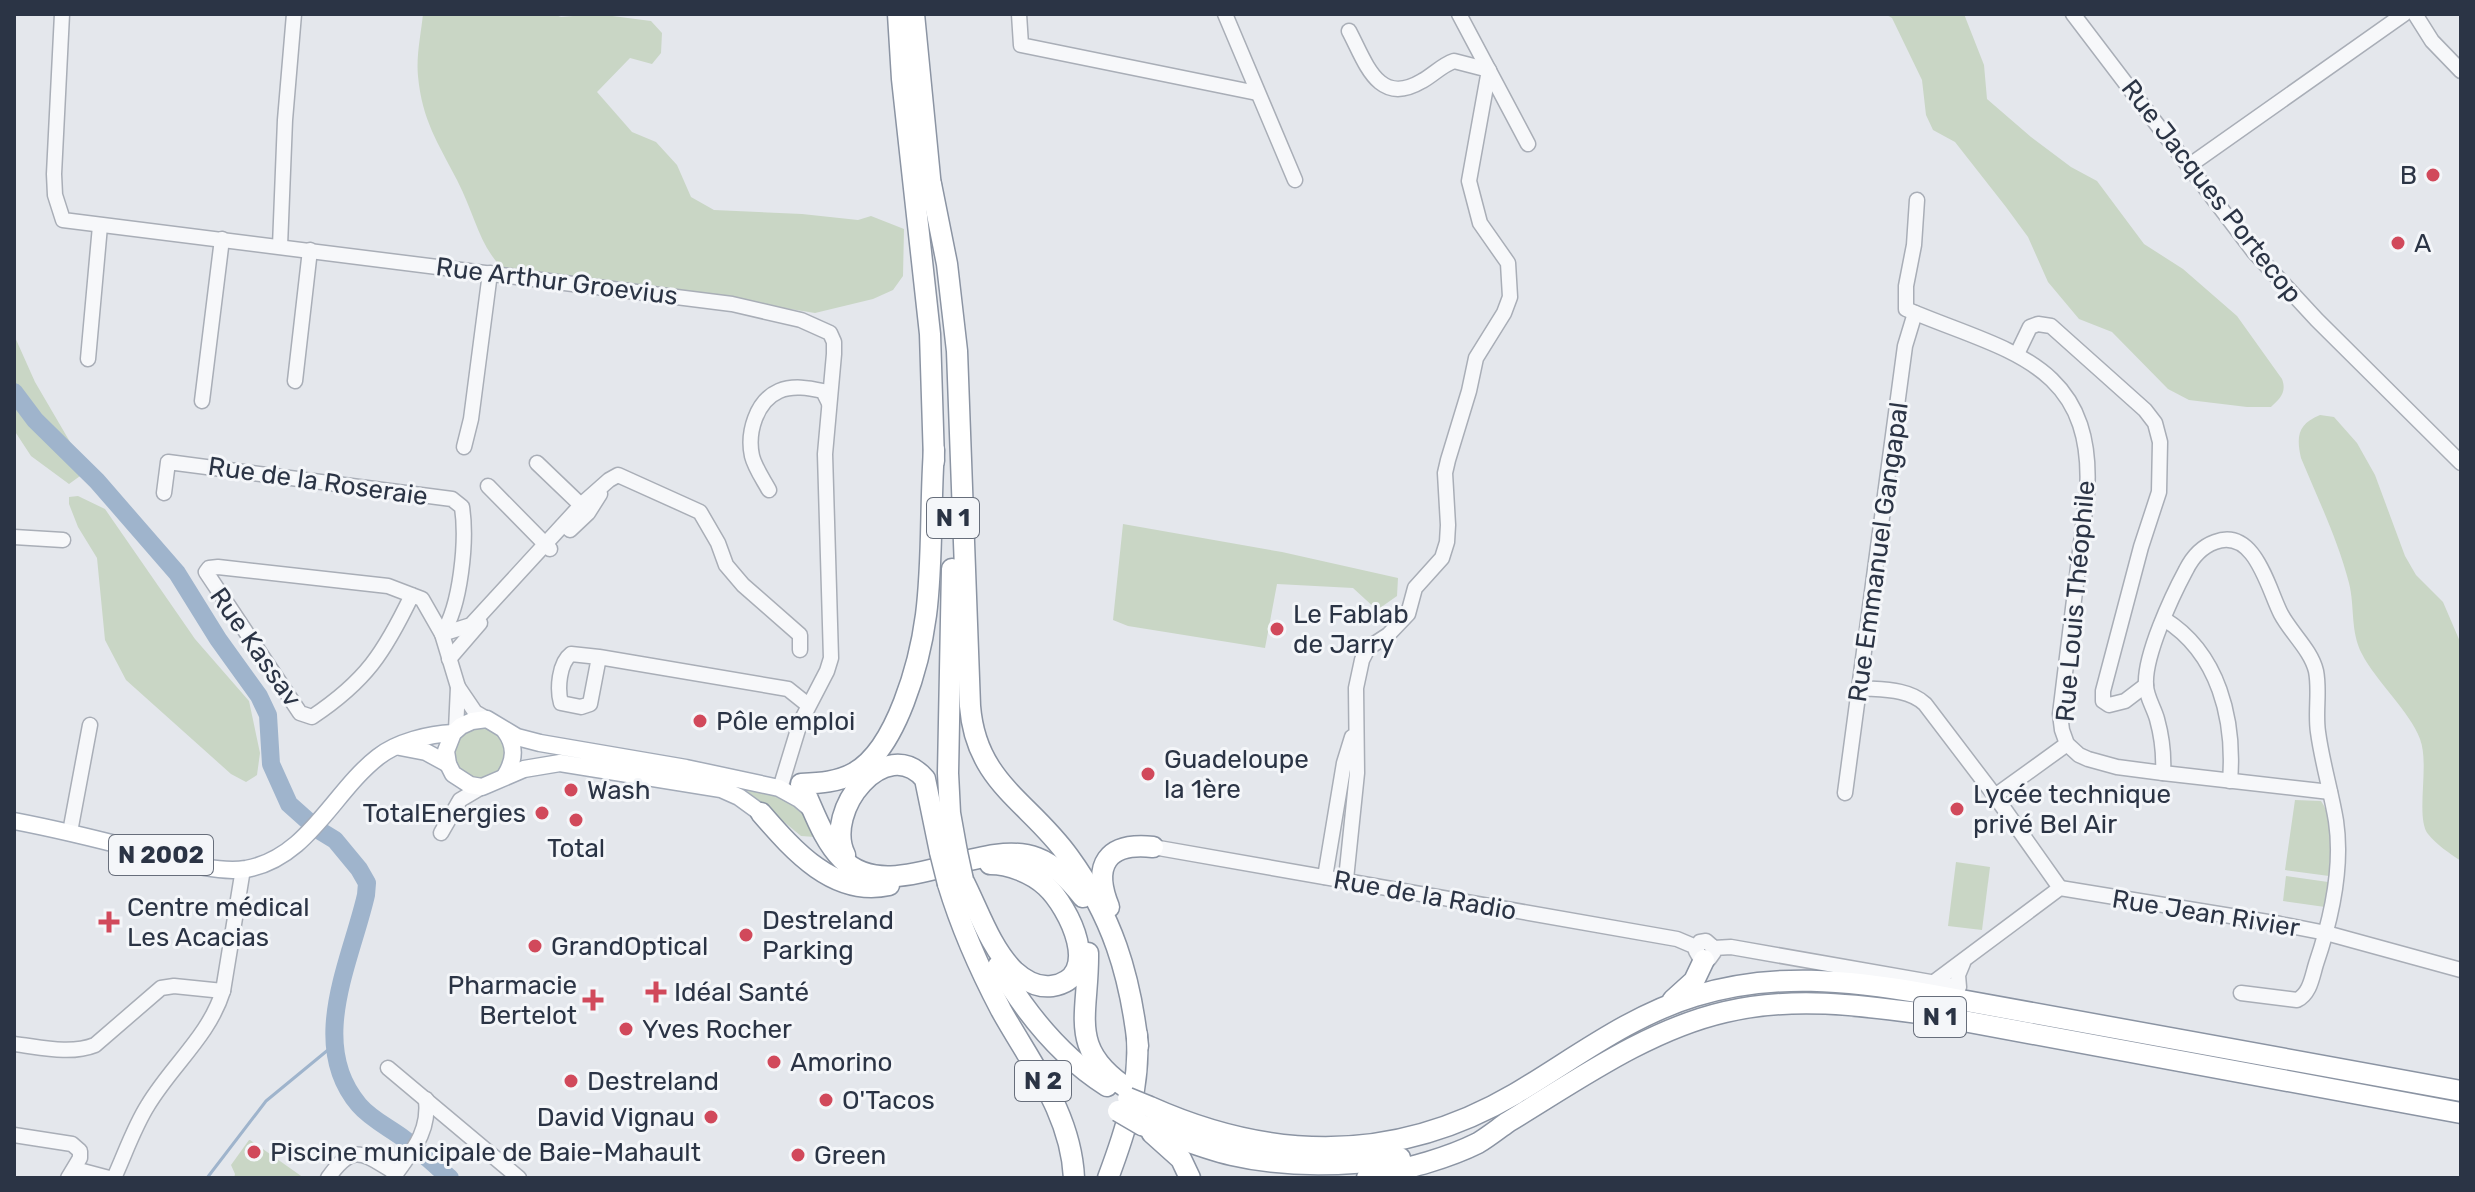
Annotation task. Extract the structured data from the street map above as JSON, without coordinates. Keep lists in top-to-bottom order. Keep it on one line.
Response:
{"streets":{"highway":["N 1","N 2"],"main road":["N 2002"],"street":["Rue Jacques Portecop","Rue Arthur Groevius","Rue de la Roseraie","Rue Emmanuel Gangapal","Rue Louis Théophile","Rue Kassav","Rue de la Radio","Rue Jean Rivier"]},"crossings":[["N 1","Rue de la Radio"],["N 1","N 2"],["Rue Emmanuel Gangapal","Rue Louis Théophile"]],"places":{"other":["B","A","Le Fablab de Jarry","Pôle emploi","Guadeloupe la 1ère","Wash","Lycée technique privé Bel Air","TotalEnergies","Total","Destreland Parking","GrandOptical","Yves Rocher","Amorino","Destreland","O'Tacos","David Vignau","Piscine municipale de Baie-Mahault","Green"],"health":["Centre médical Les Acacias","Idéal Santé","Pharmacie Bertelot"]}}
